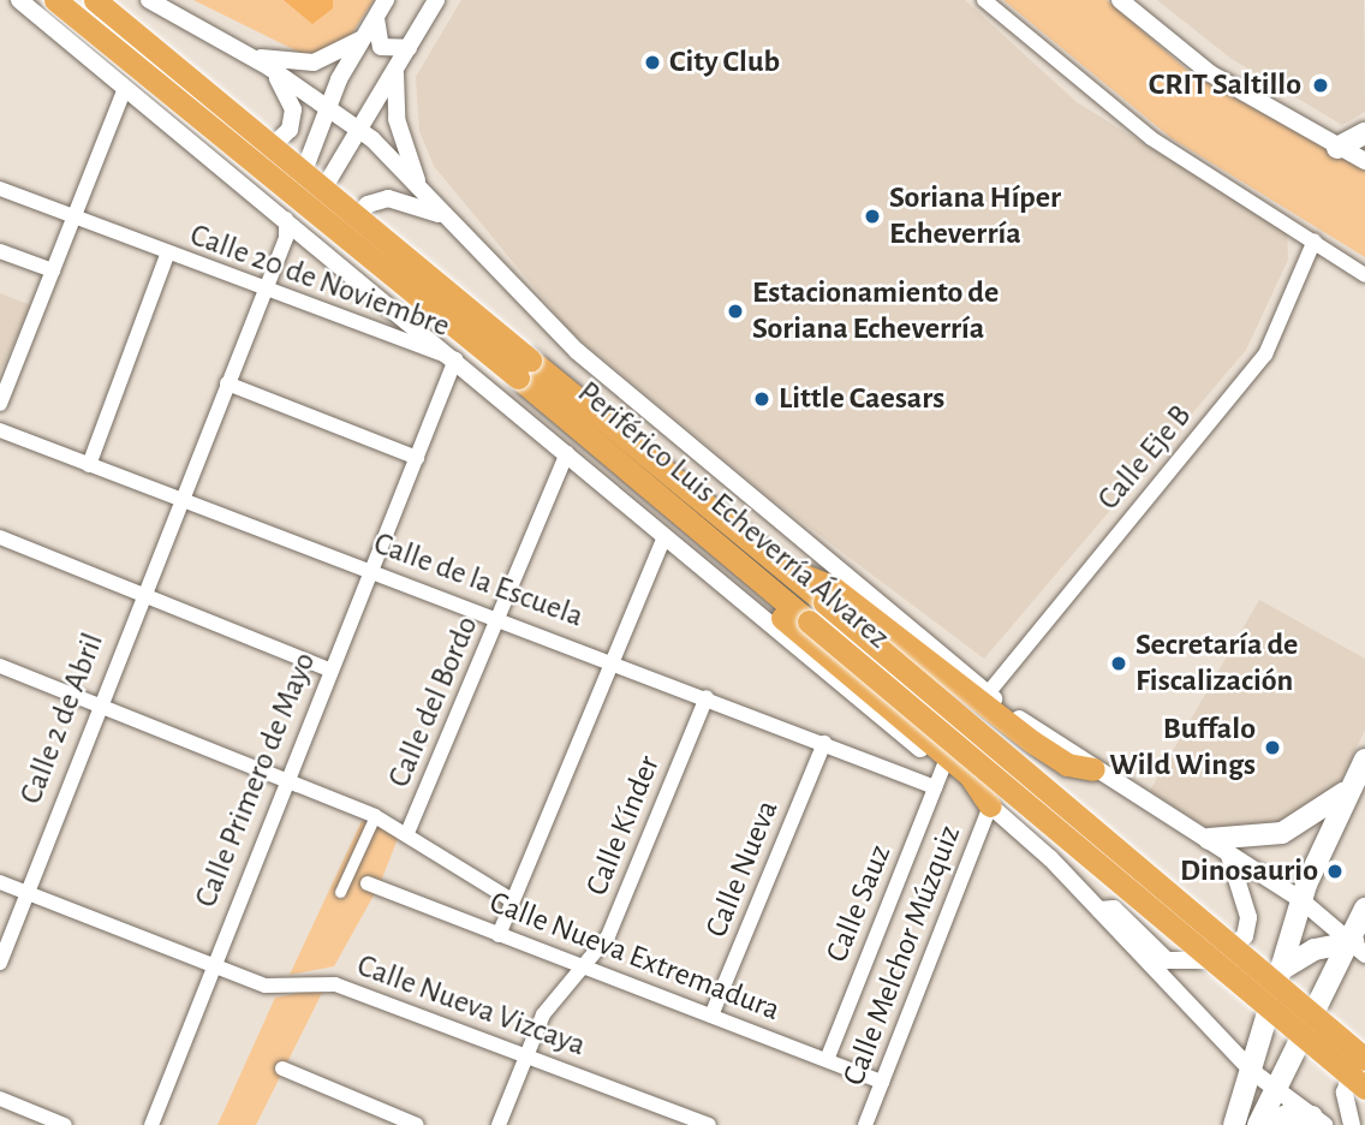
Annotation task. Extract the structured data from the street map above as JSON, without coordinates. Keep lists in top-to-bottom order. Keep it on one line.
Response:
{"streets":{"highway":["Periférico Luis Echeverría Álvarez"],"street":["Calle 20 de Noviembre","Calle Eje B","Calle de la Escuela","Calle del Bordo","Calle 2 de Abril","Calle Primero de Mayo","Calle Kínder","Calle Nueva","Calle Sauz","Calle Melchor Múzquiz","Calle Nueva Extremadura","Calle Nueva Vizcaya"]},"crossings":[["Calle 20 de Noviembre","Calle de la Escuela"],["Calle 20 de Noviembre","Calle 2 de Abril"],["Calle 20 de Noviembre","Calle Primero de Mayo"],["Calle Eje B","Periférico Luis Echeverría Álvarez"],["Periférico Luis Echeverría Álvarez","Calle 2 de Abril"],["Calle de la Escuela","Calle del Bordo"],["Calle de la Escuela","Calle 2 de Abril"],["Calle de la Escuela","Calle Primero de Mayo"],["Calle de la Escuela","Calle Kínder"],["Calle de la Escuela","Calle Nueva"],["Calle de la Escuela","Calle Sauz"],["Calle 2 de Abril","Calle Nueva Vizcaya"],["Calle Primero de Mayo","Calle Nueva Vizcaya"],["Calle Kínder","Calle Nueva Extremadura"],["Calle Kínder","Calle Nueva Vizcaya"],["Calle Nueva","Calle Nueva Extremadura"],["Calle Sauz","Calle Nueva Extremadura"],["Calle Melchor Múzquiz","Calle Nueva Extremadura"]],"places":["City Club","CRIT Saltillo","Soriana Híper Echeverría","Estacionamiento de Soriana Echeverría","Little Caesars","Secretaría de Fiscalización","Buffalo Wild Wings","Dinosaurio"]}
